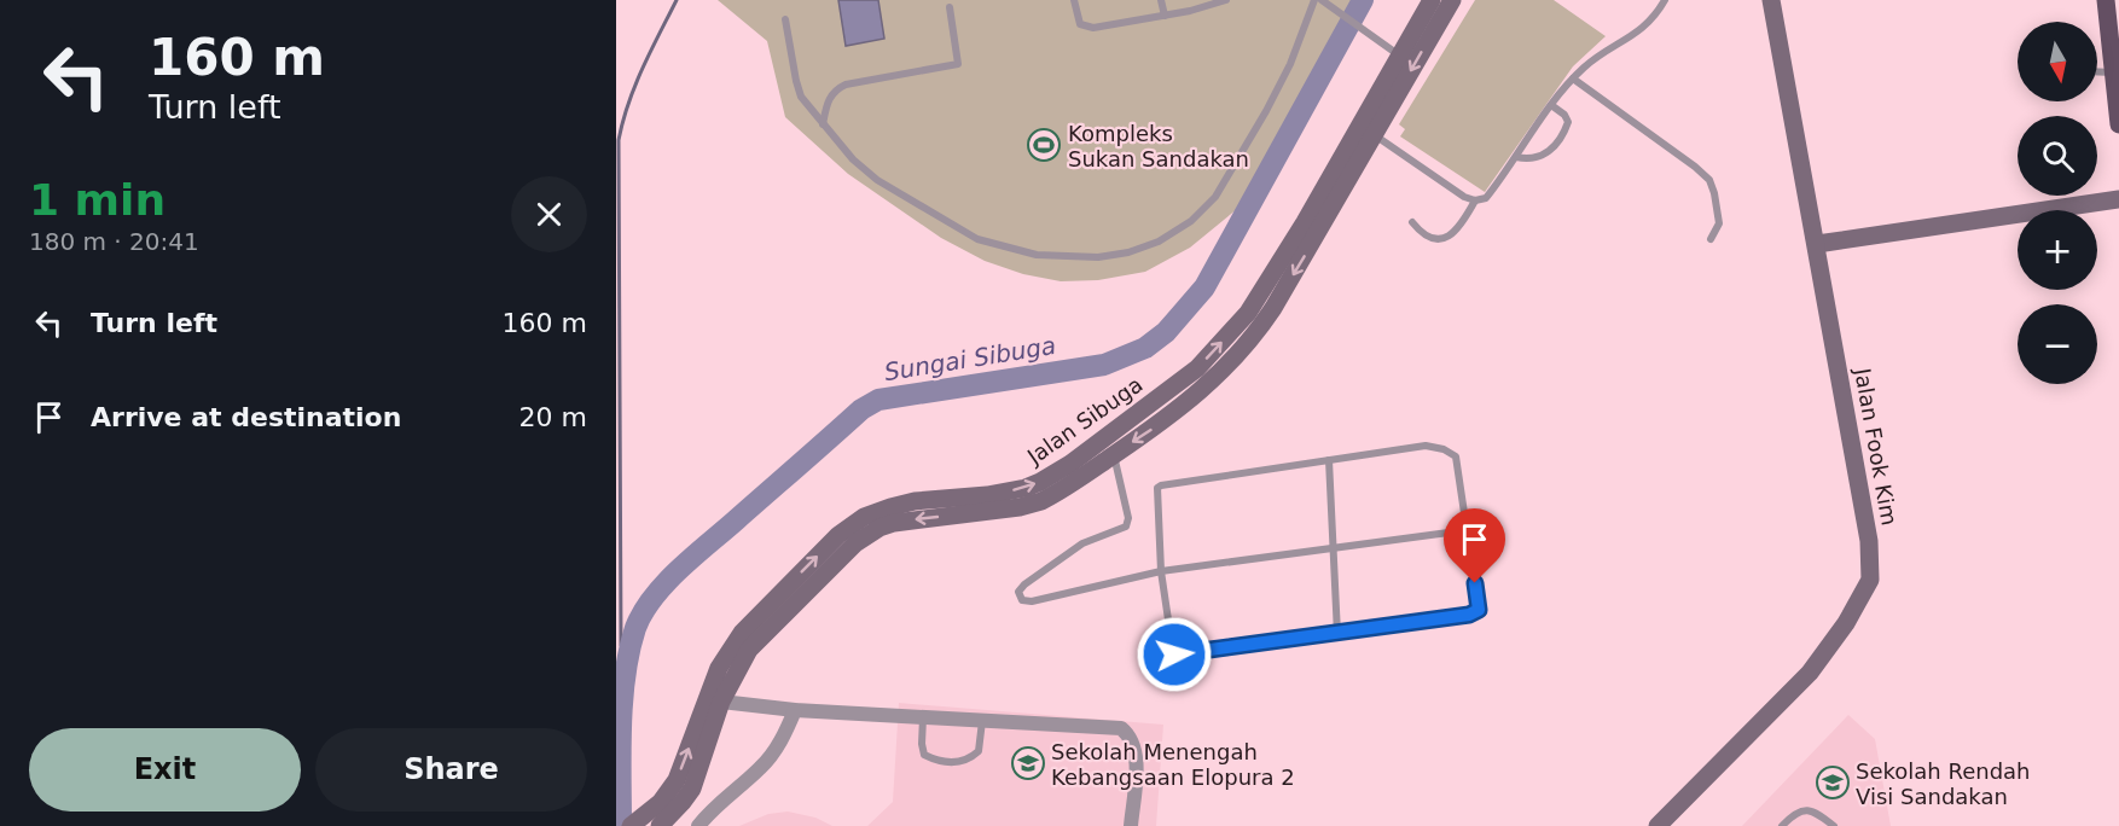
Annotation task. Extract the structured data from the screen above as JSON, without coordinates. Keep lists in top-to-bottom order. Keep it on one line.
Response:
{"streets":{"main road":["Jalan Sibuga","Jalan Fook Kim"]},"water":["Sungai Sibuga"],"places":{"sports":["Kompleks Sukan Sandakan"],"school or university":["Sekolah Menengah Kebangsaan Elopura 2","Sekolah Rendah Visi Sandakan"]},"north":"bottom","page":{"turn":["160 m","Turn left"],"map_buttons":["+","−"],"heading":["1 min","180 m · 20:41"],"list":[{"name":"Turn left","value":"160 m"},{"name":"Arrive at destination","value":"20 m"}],"buttons":["Exit","Share"]}}
